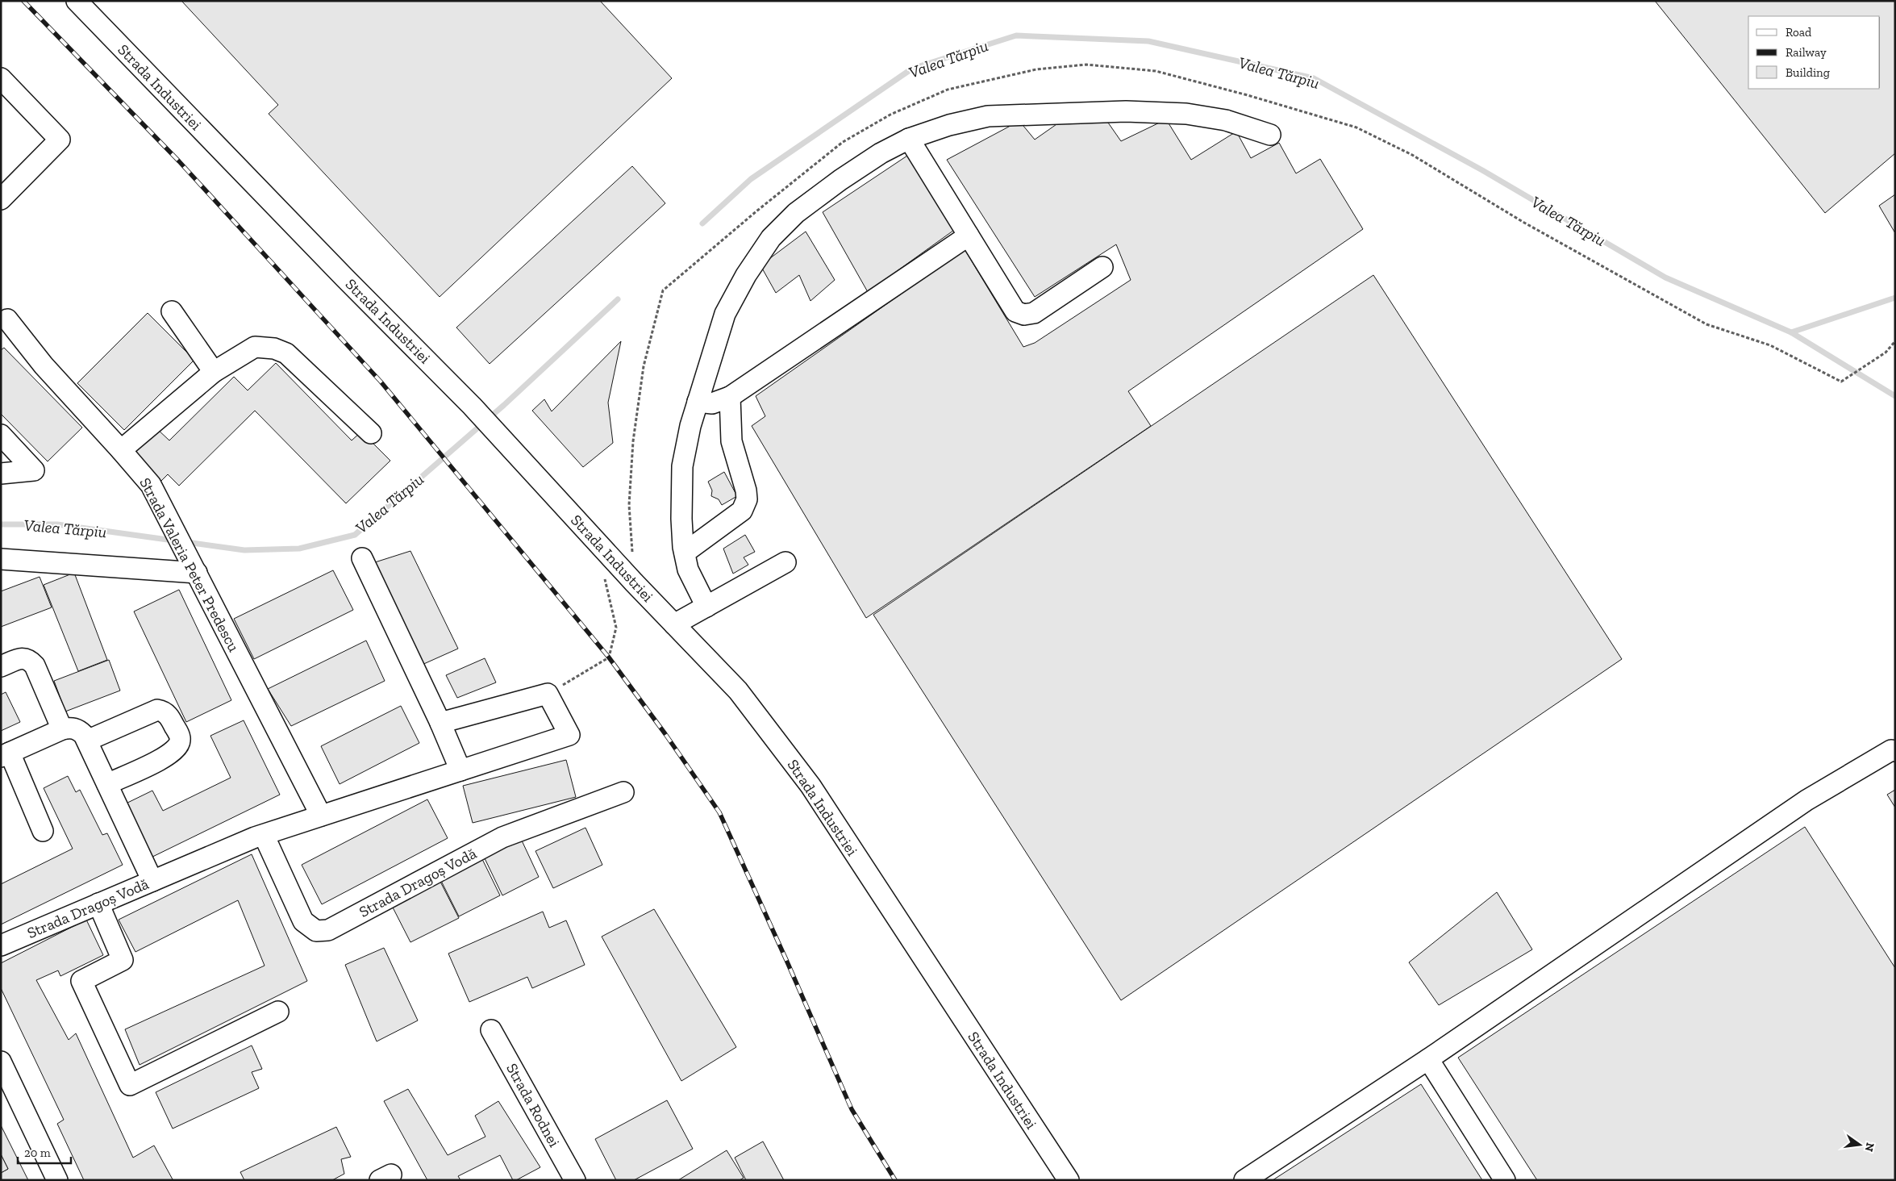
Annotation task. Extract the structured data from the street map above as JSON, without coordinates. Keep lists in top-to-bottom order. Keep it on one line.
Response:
{"streets":{"street":["Strada Industriei","Strada Valeria Peter Predescu","Strada Dragoș Vodă","Strada Rodnei"]},"crossings":[["Strada Valeria Peter Predescu","Strada Dragoș Vodă"]],"water":["Valea Tărpiu"],"legend":["Road","Railway","Building"],"scale_bar":"20 m","north":"right"}
